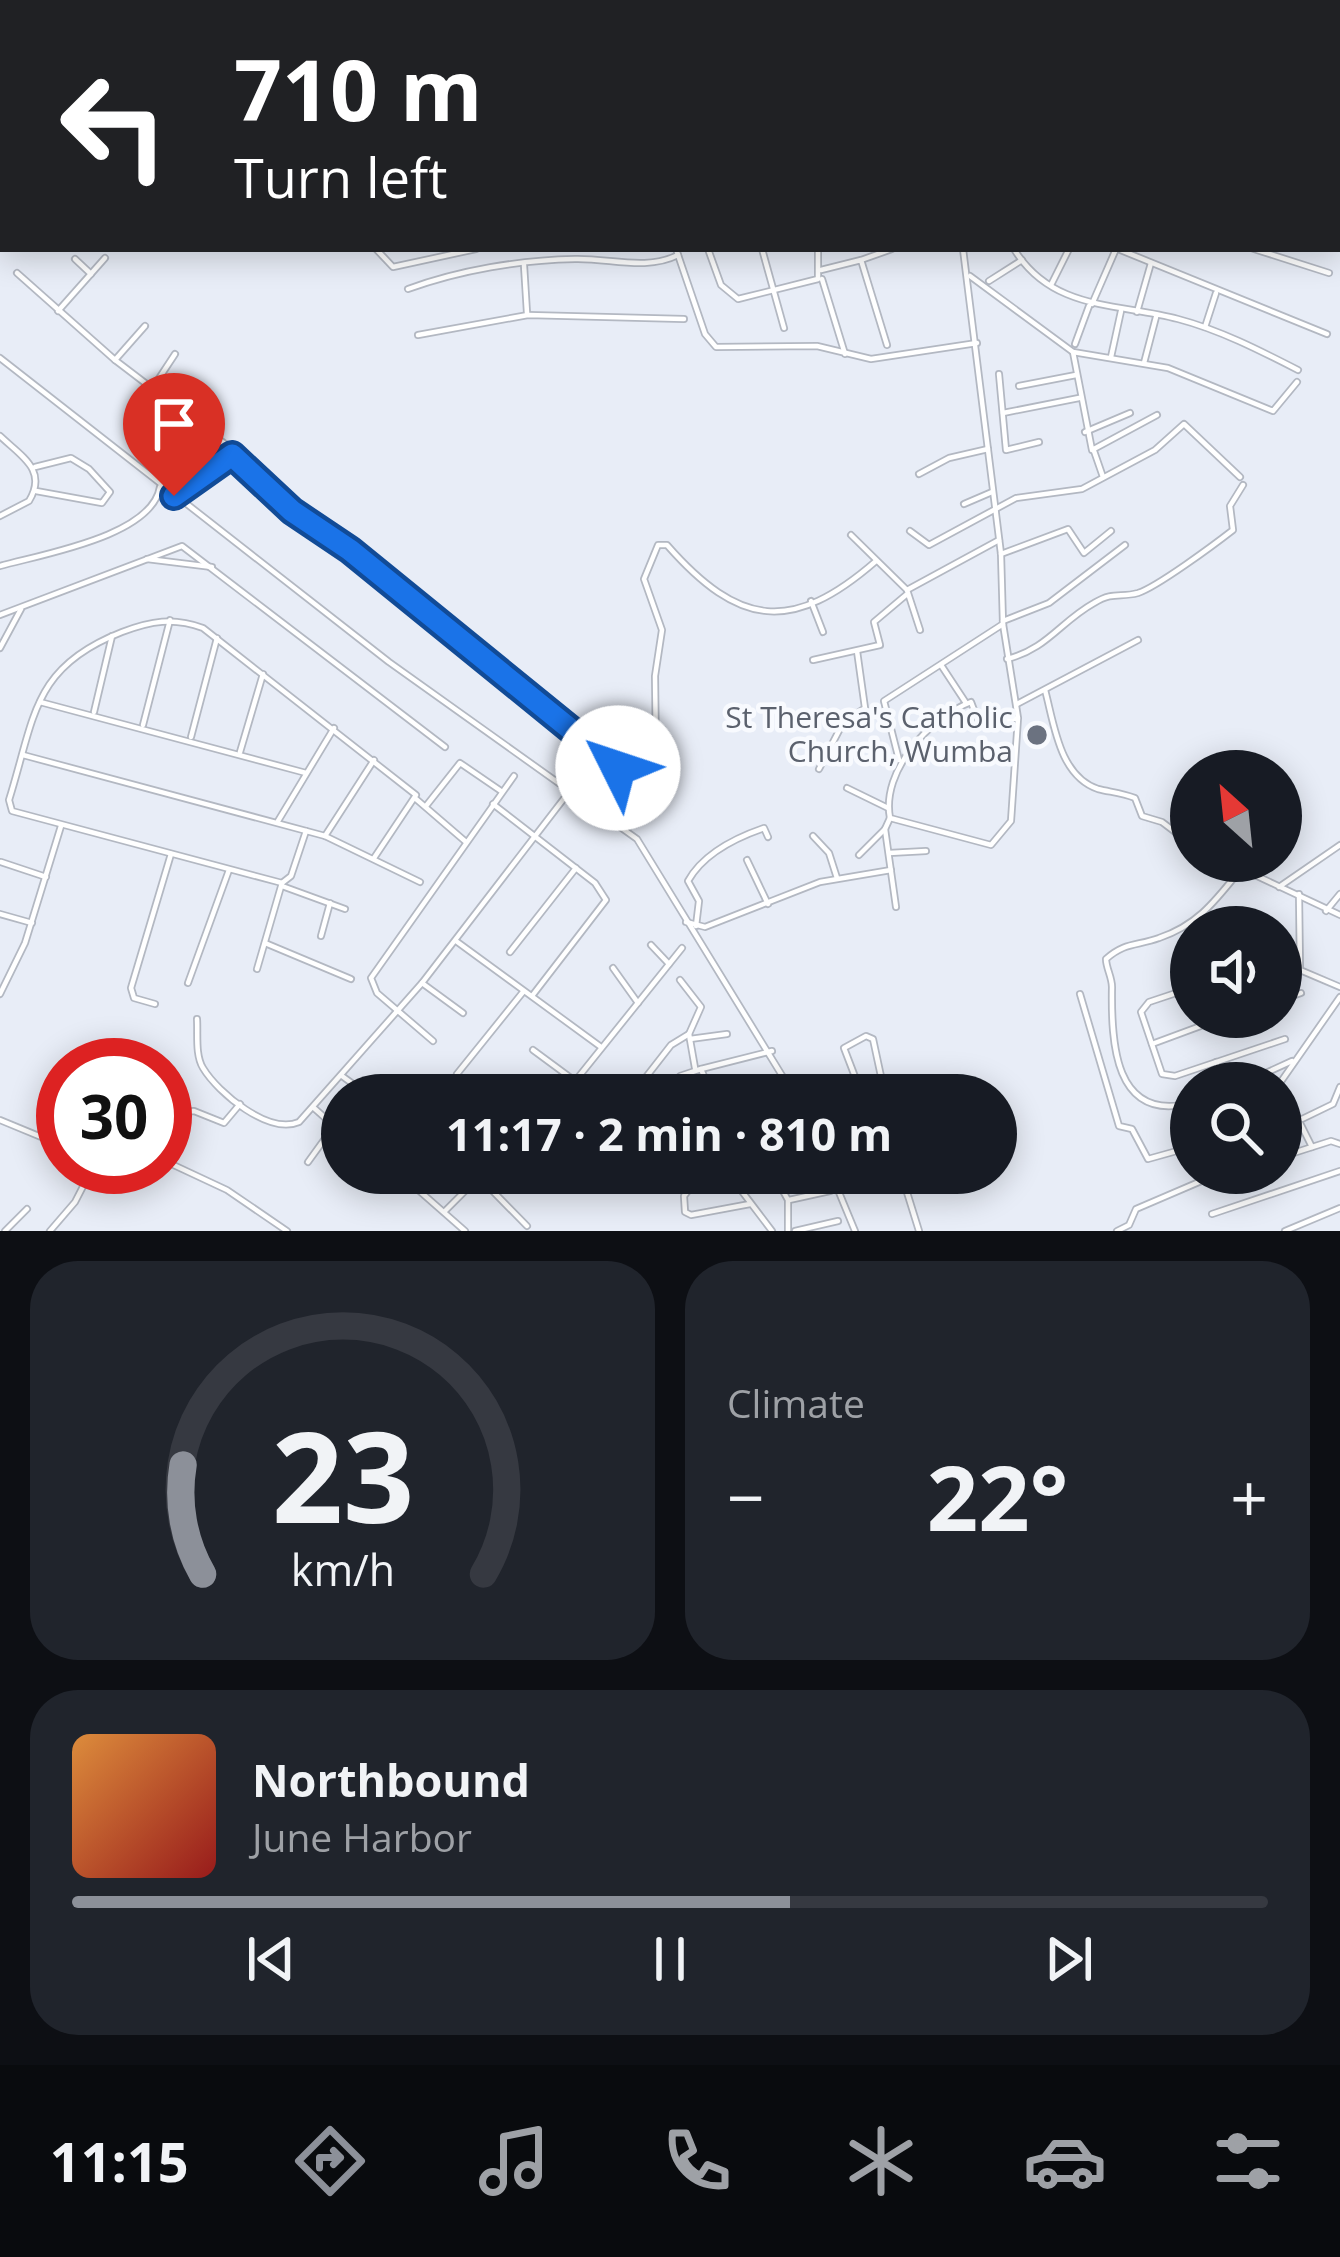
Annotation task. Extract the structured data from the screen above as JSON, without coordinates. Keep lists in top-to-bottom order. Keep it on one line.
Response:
{"places":["St Theresa's Catholic Church, Wumba"],"north":"top left","page":{"turn":["710 m","Turn left"],"limit":"30","trip":"11:17 · 2 min · 810 m","tile":"Climate","heat":["−","22°","+"],"song":["Northbound","June Harbor"],"tabs":"11:15","gauge":["23","km/h"]}}
